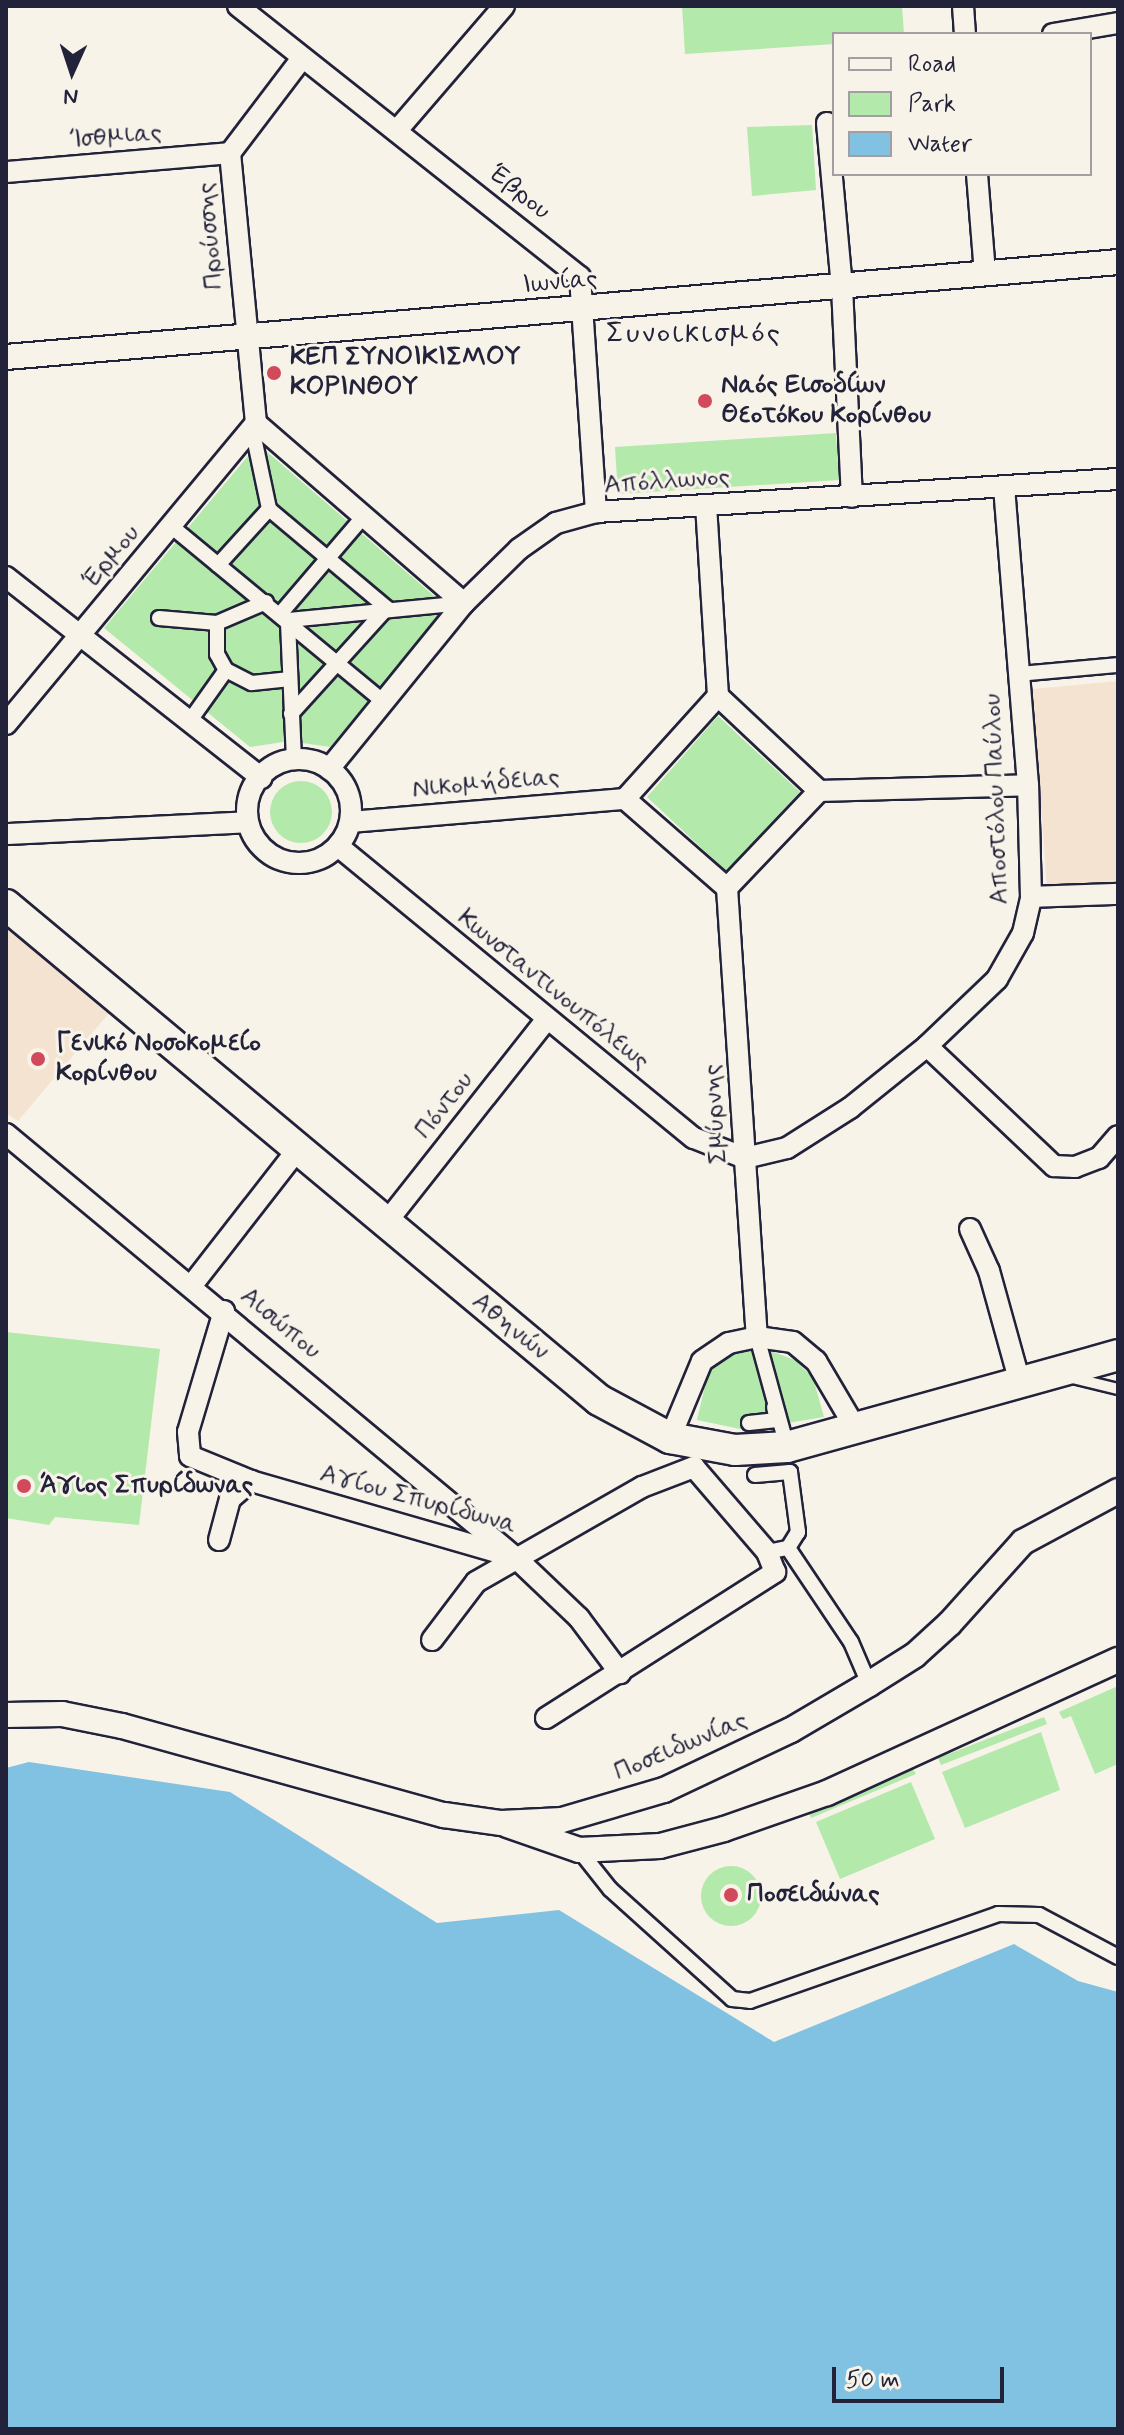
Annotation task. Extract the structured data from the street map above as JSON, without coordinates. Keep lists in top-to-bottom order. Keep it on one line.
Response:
{"streets":{"main road":["Αθηνών"],"street":["Ίσθμιας","Έβρου","Προύσσης","Ιωνίας","Απόλλωνος","Έρμου","Νικομήδειας","Αποστόλου Παύλου","Κωνσταντινουπόλεως","Πόντου","Σμύρνης","Αισώπου","Αγίου Σπυρίδωνα","Ποσειδωνίας"]},"crossings":[["Ίσθμιας","Προύσσης"],["Έβρου","Προύσσης"],["Έβρου","Ιωνίας"],["Έβρου","Απόλλωνος"],["Προύσσης","Ιωνίας"],["Προύσσης","Έρμου"],["Απόλλωνος","Νικομήδειας"],["Απόλλωνος","Αποστόλου Παύλου"],["Απόλλωνος","Κωνσταντινουπόλεως"],["Νικομήδειας","Κωνσταντινουπόλεως"],["Αποστόλου Παύλου","Κωνσταντινουπόλεως"],["Αποστόλου Παύλου","Σμύρνης"],["Κωνσταντινουπόλεως","Πόντου"],["Κωνσταντινουπόλεως","Σμύρνης"],["Πόντου","Αθηνών"],["Αισώπου","Αγίου Σπυρίδωνα"],["Αθηνών","Αγίου Σπυρίδωνα"]],"districts":["Συνοικισμός"],"places":["ΚΕΠ ΣΥΝΟΙΚΙΣΜΟΥ ΚΟΡΙΝΘΟΥ","Ναός Εισοδίων Θεοτόκου Κορίνθου","Γενικό Νοσοκομείο Κορίνθου","Άγιος Σπυρίδωνας","Ποσειδώνας"],"legend":["Road","Park","Water"],"scale_bar":"50 m","north":"bottom"}
